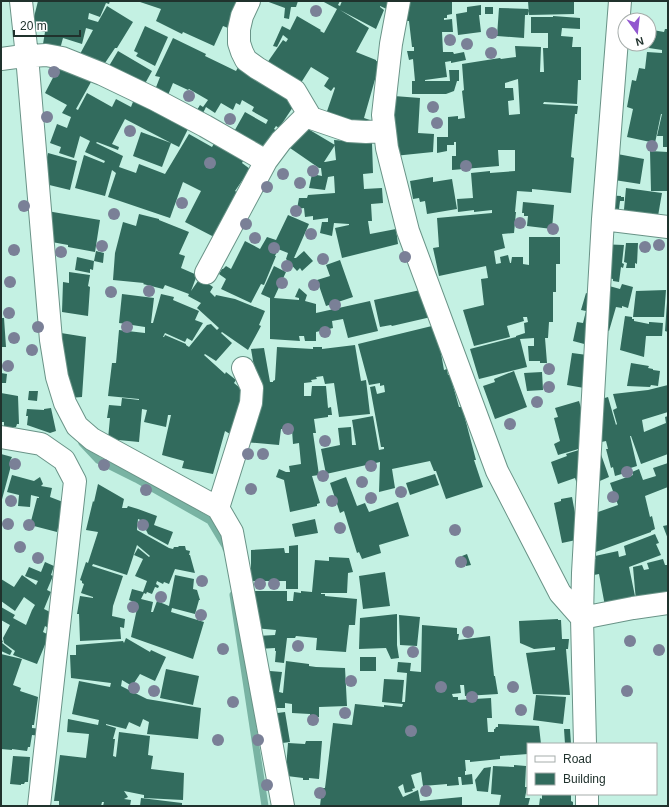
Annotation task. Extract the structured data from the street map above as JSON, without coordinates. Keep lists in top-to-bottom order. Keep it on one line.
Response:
{"legend":["Road","Building"],"scale_bar":"20 m","north":"bottom"}
